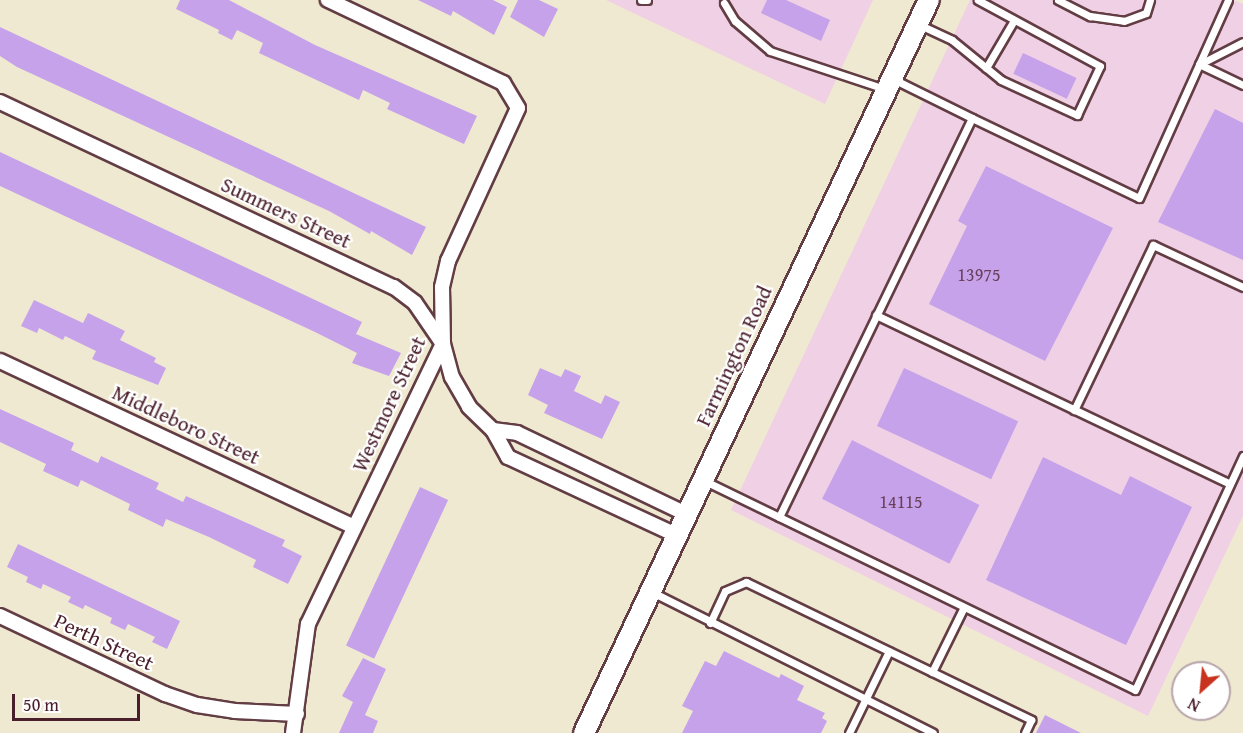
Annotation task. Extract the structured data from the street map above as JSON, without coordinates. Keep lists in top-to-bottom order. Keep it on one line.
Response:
{"streets":{"main road":["Farmington Road"],"street":["Summers Street","Westmore Street","Middleboro Street","Perth Street"]},"crossings":[["Summers Street","Farmington Road"],["Summers Street","Westmore Street"],["Westmore Street","Middleboro Street"],["Westmore Street","Perth Street"]],"house_numbers":["13975","14115"],"scale_bar":"50 m","north":"bottom left"}
